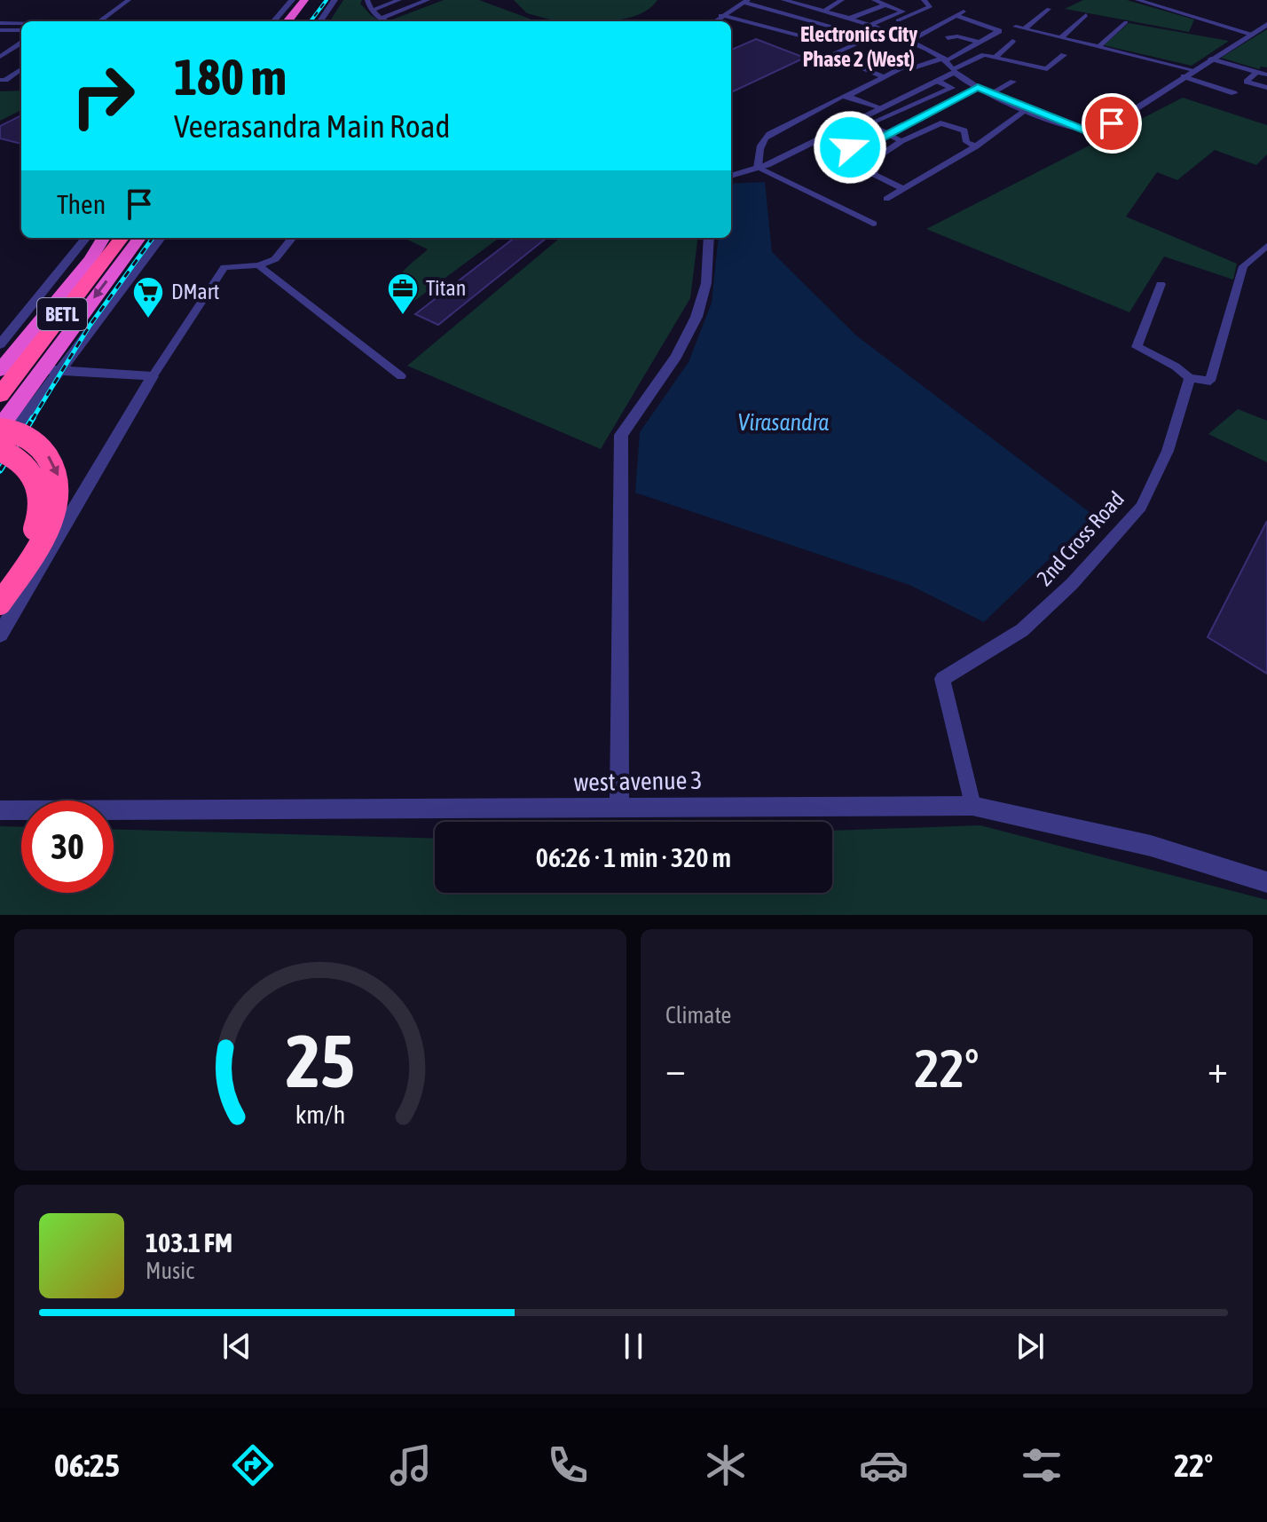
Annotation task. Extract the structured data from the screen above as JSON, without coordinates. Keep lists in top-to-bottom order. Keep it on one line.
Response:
{"streets":{"highway":["BETL"],"street":["2nd Cross Road","west avenue 3"]},"crossings":[["2nd Cross Road","west avenue 3"]],"districts":["Electronics City Phase 2 (West)"],"water":["Virasandra"],"places":{"office":["Titan"],"supermarket":["DMart"]},"page":{"turn":["180 m","Veerasandra Main Road"],"then":"Then","limit":"30","trip":"06:26 · 1 min · 320 m","tile":"Climate","heat":["−","22°","+"],"song":["103.1 FM","Music"],"tabs":["06:25","22°"],"gauge":["25","km/h"]}}
